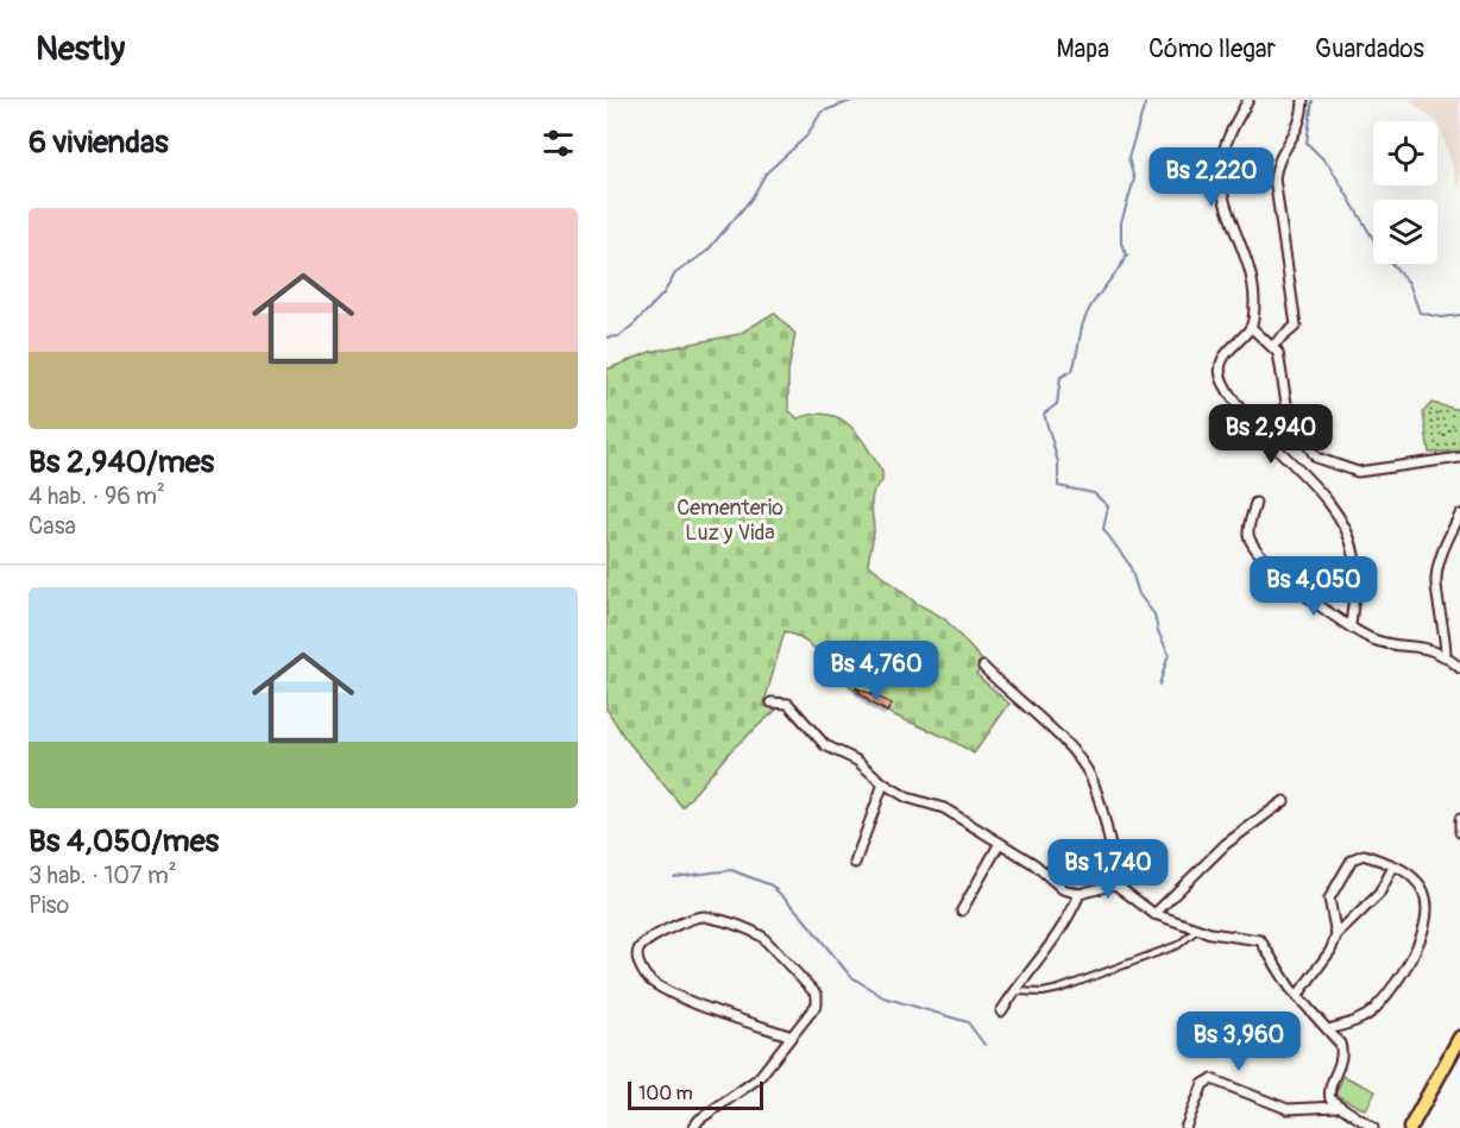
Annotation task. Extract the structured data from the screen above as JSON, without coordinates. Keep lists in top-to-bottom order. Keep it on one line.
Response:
{"parks":["Cementerio Luz y Vida"],"scale_bar":"100 m","page":{"header":"Nestly","nav":["Mapa","Cómo llegar","Guardados"],"heading":"6 viviendas","price":["Bs 2,220","Bs 2,940","Bs 4,050","Bs 4,760","Bs 1,740","Bs 3,960"],"list":[{"name":"Bs 2,940/mes","note":"4 hab. · 96 m² · Casa"},{"name":"Bs 4,050/mes","note":"3 hab. · 107 m² · Piso"}],"scale":"100 m"}}
